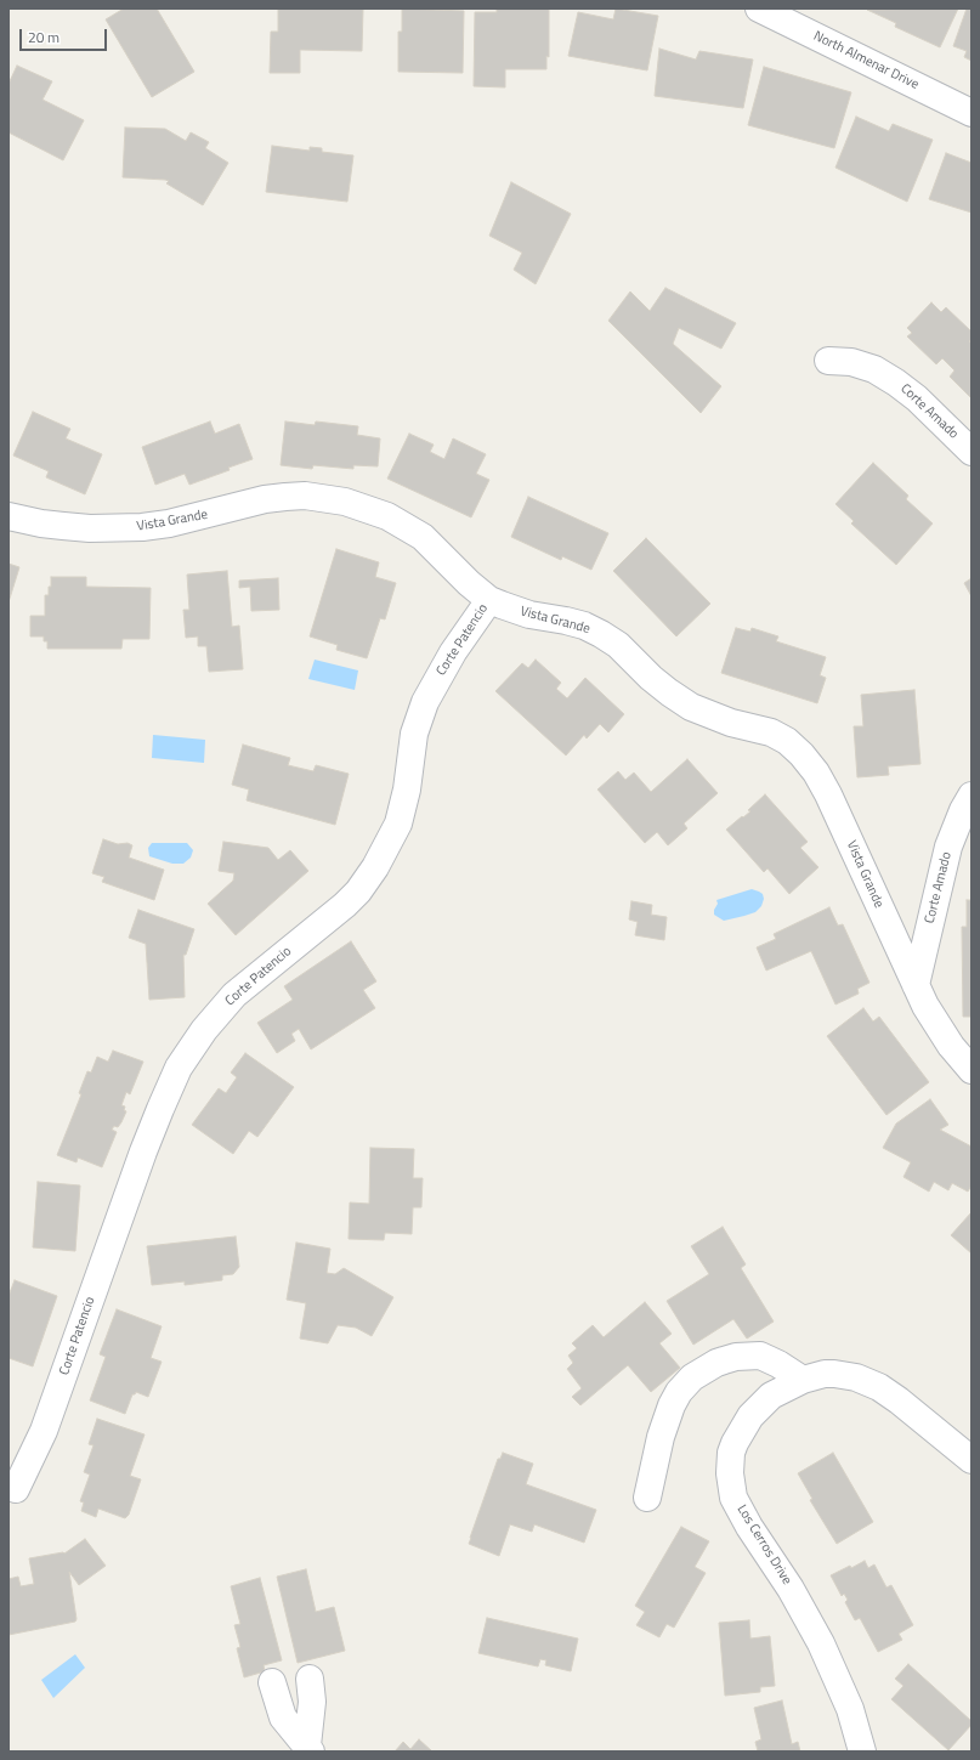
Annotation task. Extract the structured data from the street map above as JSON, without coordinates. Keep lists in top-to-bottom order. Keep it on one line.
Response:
{"streets":{"street":["North Almenar Drive","Corte Amado","Vista Grande","Corte Patencio","Los Cerros Drive"]},"crossings":[["Corte Amado","Vista Grande"],["Vista Grande","Corte Patencio"]],"scale_bar":"20 m"}
